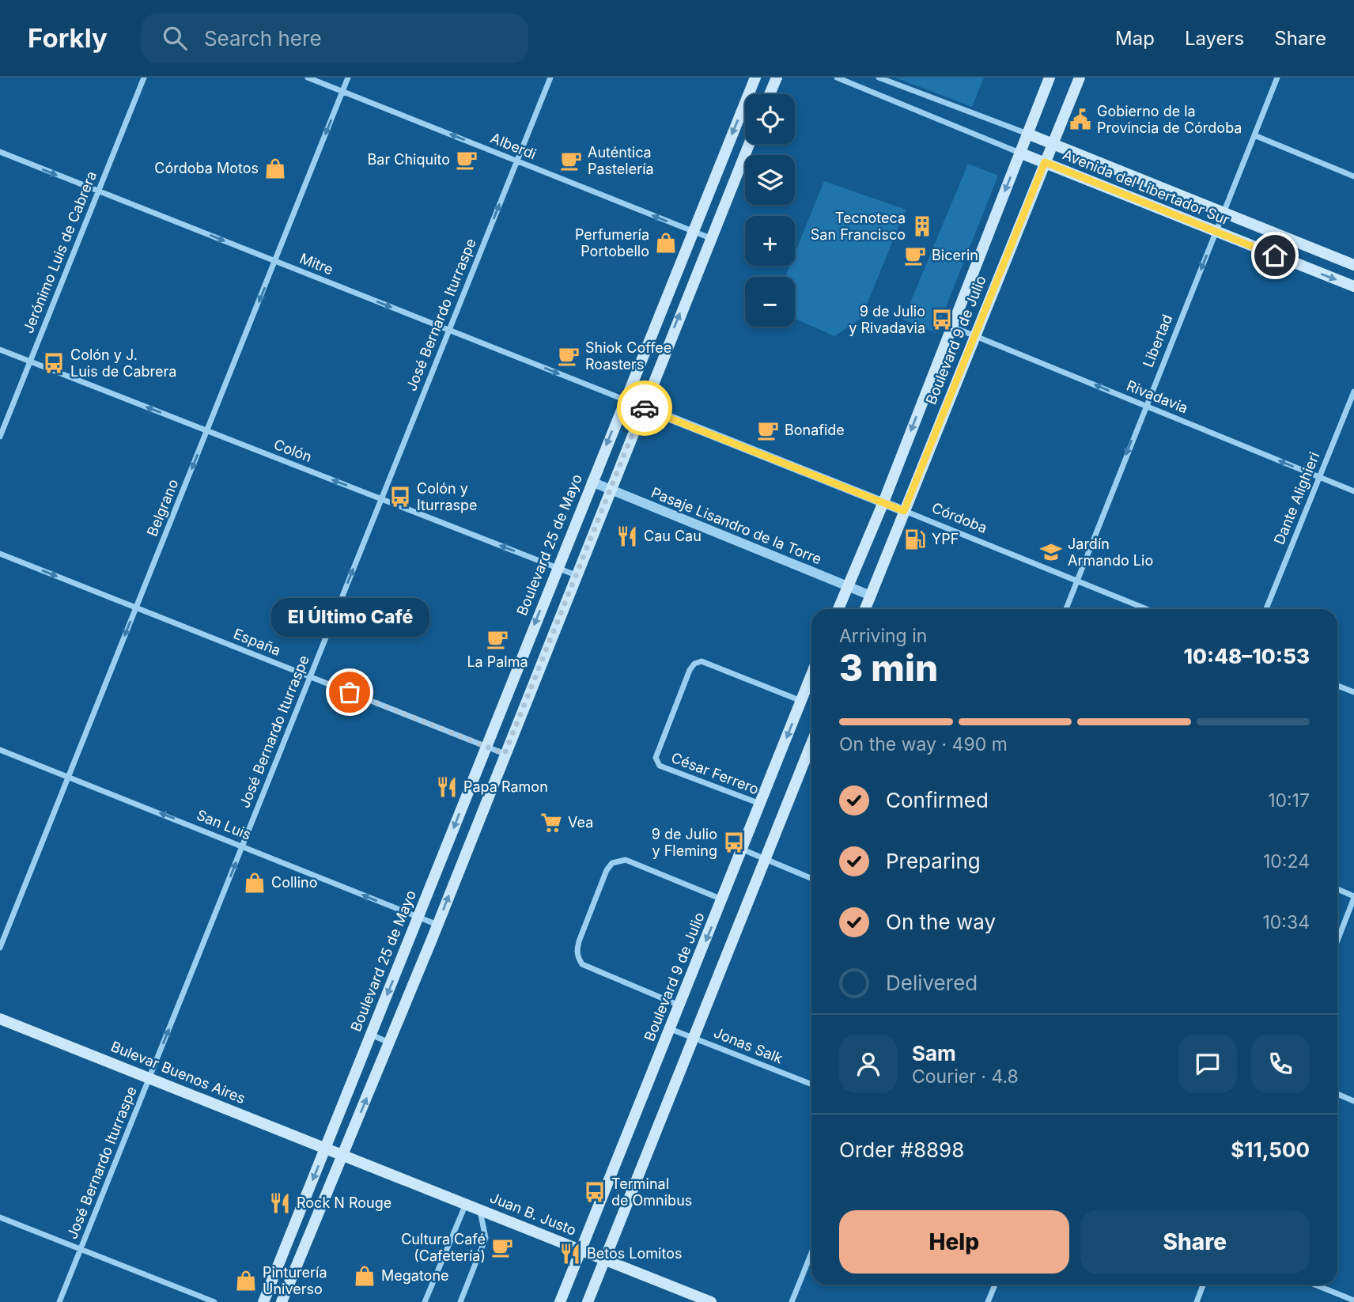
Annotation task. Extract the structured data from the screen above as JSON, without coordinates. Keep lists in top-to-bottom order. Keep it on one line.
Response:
{"streets":{"main road":["Avenida del Libertador Sur","Boulevard 9 de Julio","Boulevard 25 de Mayo","Bulevar Buenos Aires","Juan B. Justo"],"street":["Alberdi","Jerónimo Luis de Cabrera","Mitre","José Bernardo Iturraspe","Libertad","Rivadavia","Colón","Dante Alighieri","Belgrano","Córdoba","Pasaje Lisandro de la Torre","España","César Ferrero","San Luis","Jonas Salk"]},"crossings":[["Alberdi","José Bernardo Iturraspe"],["Alberdi","Belgrano"],["Alberdi","Boulevard 25 de Mayo"],["Avenida del Libertador Sur","Boulevard 9 de Julio"],["Avenida del Libertador Sur","Libertad"],["Jerónimo Luis de Cabrera","Mitre"],["Jerónimo Luis de Cabrera","Colón"],["Mitre","José Bernardo Iturraspe"],["Mitre","Belgrano"],["Mitre","Córdoba"],["Mitre","Boulevard 25 de Mayo"],["José Bernardo Iturraspe","Colón"],["José Bernardo Iturraspe","España"],["José Bernardo Iturraspe","San Luis"],["José Bernardo Iturraspe","Bulevar Buenos Aires"],["Boulevard 9 de Julio","Rivadavia"],["Boulevard 9 de Julio","Córdoba"],["Boulevard 9 de Julio","Pasaje Lisandro de la Torre"],["Boulevard 9 de Julio","César Ferrero"],["Boulevard 9 de Julio","Jonas Salk"],["Boulevard 9 de Julio","Juan B. Justo"],["Libertad","Rivadavia"],["Libertad","Córdoba"],["Rivadavia","Dante Alighieri"],["Colón","Belgrano"],["Colón","Boulevard 25 de Mayo"],["Belgrano","España"],["Belgrano","San Luis"],["Córdoba","Boulevard 25 de Mayo"],["Pasaje Lisandro de la Torre","Boulevard 25 de Mayo"],["Boulevard 25 de Mayo","España"],["Boulevard 25 de Mayo","San Luis"],["Boulevard 25 de Mayo","Bulevar Buenos Aires"],["Bulevar Buenos Aires","Juan B. Justo"]],"one_way":["Alberdi","Mitre","José Bernardo Iturraspe","Libertad","Rivadavia","Colón","Belgrano","San Luis"],"places":{"public building":["Gobierno de la Provincia de Córdoba"],"cafe":["Bar Chiquito","Auténtica Pastelería","Bicerin","Shiok Coffee Roasters","Bonafide","La Palma","Cultura Café (Cafetería)"],"shop":["Córdoba Motos","Perfumería Portobello","Collino","Megatone","Pinturería Universo"],"building":["Tecnoteca San Francisco"],"bus stop":["9 de Julio y Rivadavia","Colón y J. Luis de Cabrera","Colón y Iturraspe","9 de Julio y Fleming","Terminal de Omnibus"],"restaurant":["Cau Cau","Papa Ramon","Rock N Rouge","Betos Lomitos"],"fuel station":["YPF"],"school or university":["Jardín Armando Lio"],"other":["El Último Café"],"supermarket":["Vea"]},"page":{"header":"Forkly","search":"Search here","nav":["Map","Layers","Share"],"map_buttons":["+","−"],"bubble":"El Último Café","heading":["3 min","Arriving in","10:48–10:53"],"panel":["Sam","Courier · 4.8","Order #8898","$11,500"],"bar":"On the way · 490 m","list":[["Confirmed","10:17"],["Preparing","10:24"],["On the way","10:34"],"Delivered"],"buttons":["Help","Share"]}}
